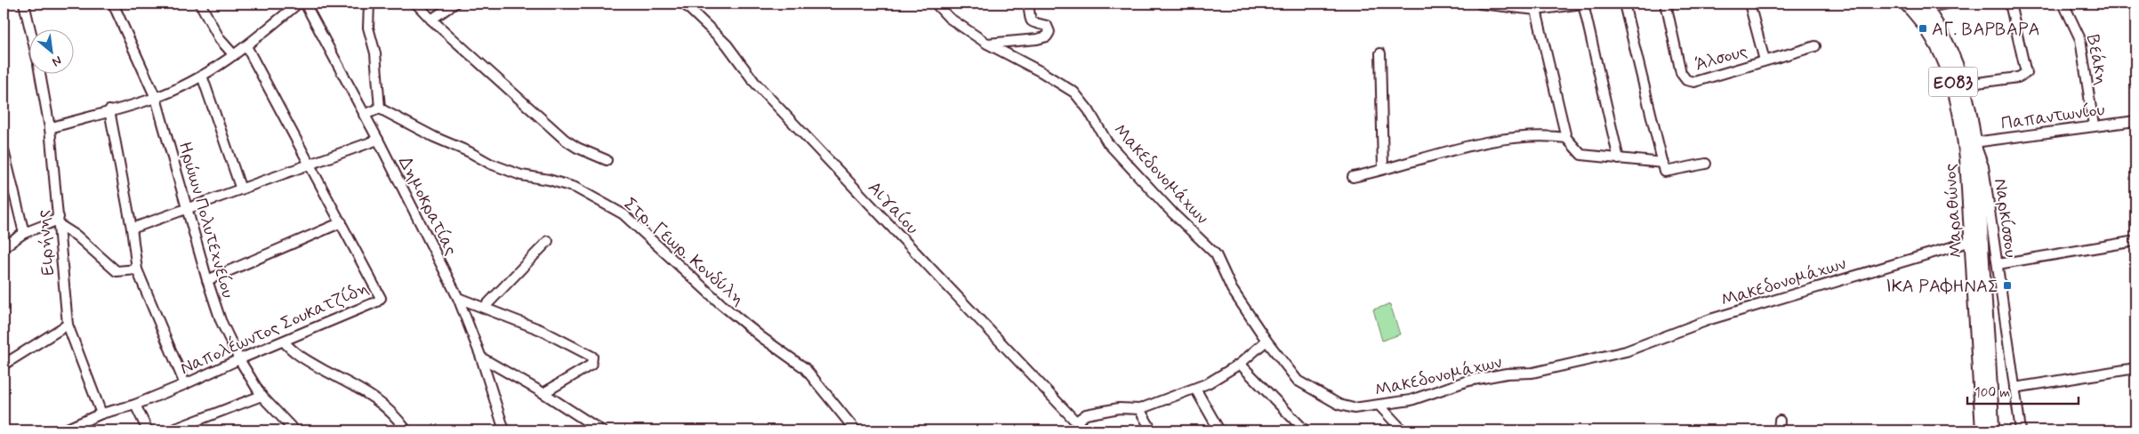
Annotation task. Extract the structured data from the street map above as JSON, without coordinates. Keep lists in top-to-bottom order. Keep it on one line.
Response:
{"streets":{"main road":["ΕΟ83","Μαραθώνος"],"street":["Άλσους","Βεάκη","Παπαντωνίου","Μακεδονομάχων","Δημοκρατίας","Αιγαίου","Ναρκίσσου","Ηρώων Πολυτεχνείου","Ειρήνης","Στρ. Γεωρ. Κονδύλη","Ναπολέωντος Σουκατζίδη"]},"crossings":[["Βεάκη","Παπαντωνίου"],["Παπαντωνίου","Μαραθώνος"],["Παπαντωνίου","Ναρκίσσου"],["Μακεδονομάχων","Μαραθώνος"],["Μαραθώνος","Ναρκίσσου"],["Ηρώων Πολυτεχνείου","Ναπολέωντος Σουκατζίδη"],["Ειρήνης","Ναπολέωντος Σουκατζίδη"]],"places":{"transit":["ΑΓ. ΒΑΡΒΑΡΑ","ΙΚΑ ΡΑΦΗΝΑΣ"]},"scale_bar":"100 m","north":"bottom right"}
